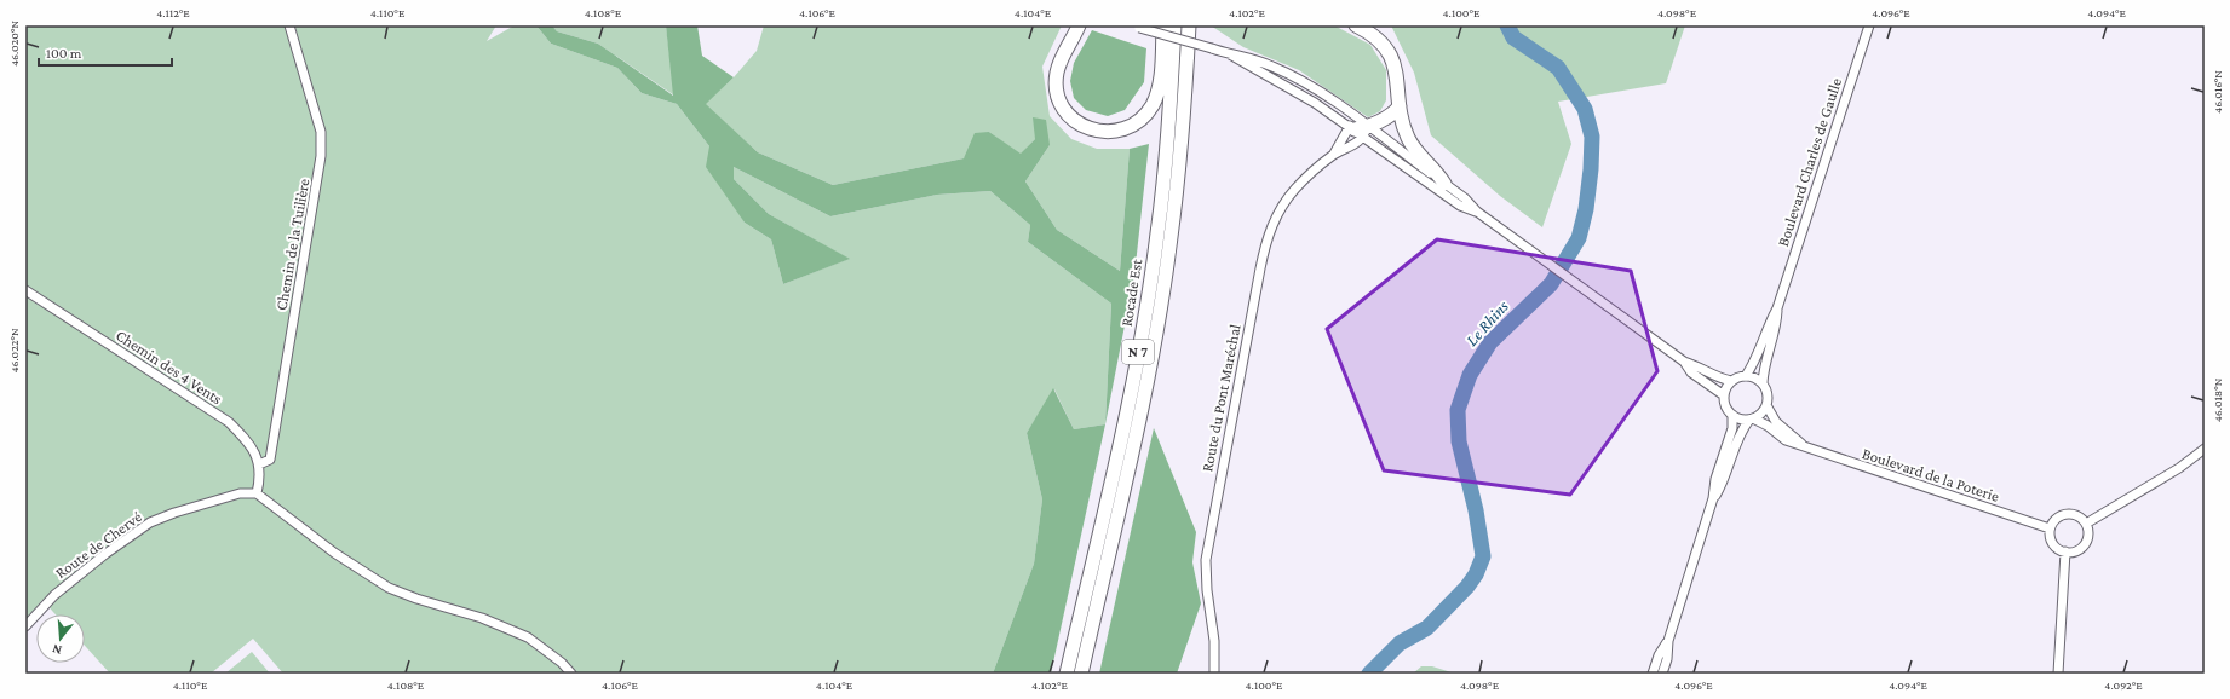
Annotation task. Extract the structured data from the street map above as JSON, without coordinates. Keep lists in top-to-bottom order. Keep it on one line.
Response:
{"streets":{"highway":["Rocade Est","N 7"],"street":["Boulevard Charles de Gaulle","Chemin de la Tuilière","Chemin des 4 Vents","Route du Pont Maréchal","Boulevard de la Poterie","Route de Chervé"]},"crossings":[["Boulevard Charles de Gaulle","Boulevard de la Poterie"],["Chemin de la Tuilière","Chemin des 4 Vents"],["Chemin des 4 Vents","Route de Chervé"]],"water":["Le Rhins"],"scale_bar":"100 m","north":"bottom","coordinates":["4.112°E","4.110°E","4.108°E","4.106°E","4.104°E","4.102°E","4.100°E","4.098°E","4.096°E","4.094°E","46.020°N","46.016°N","46.022°N","46.018°N","4.092°E"]}
